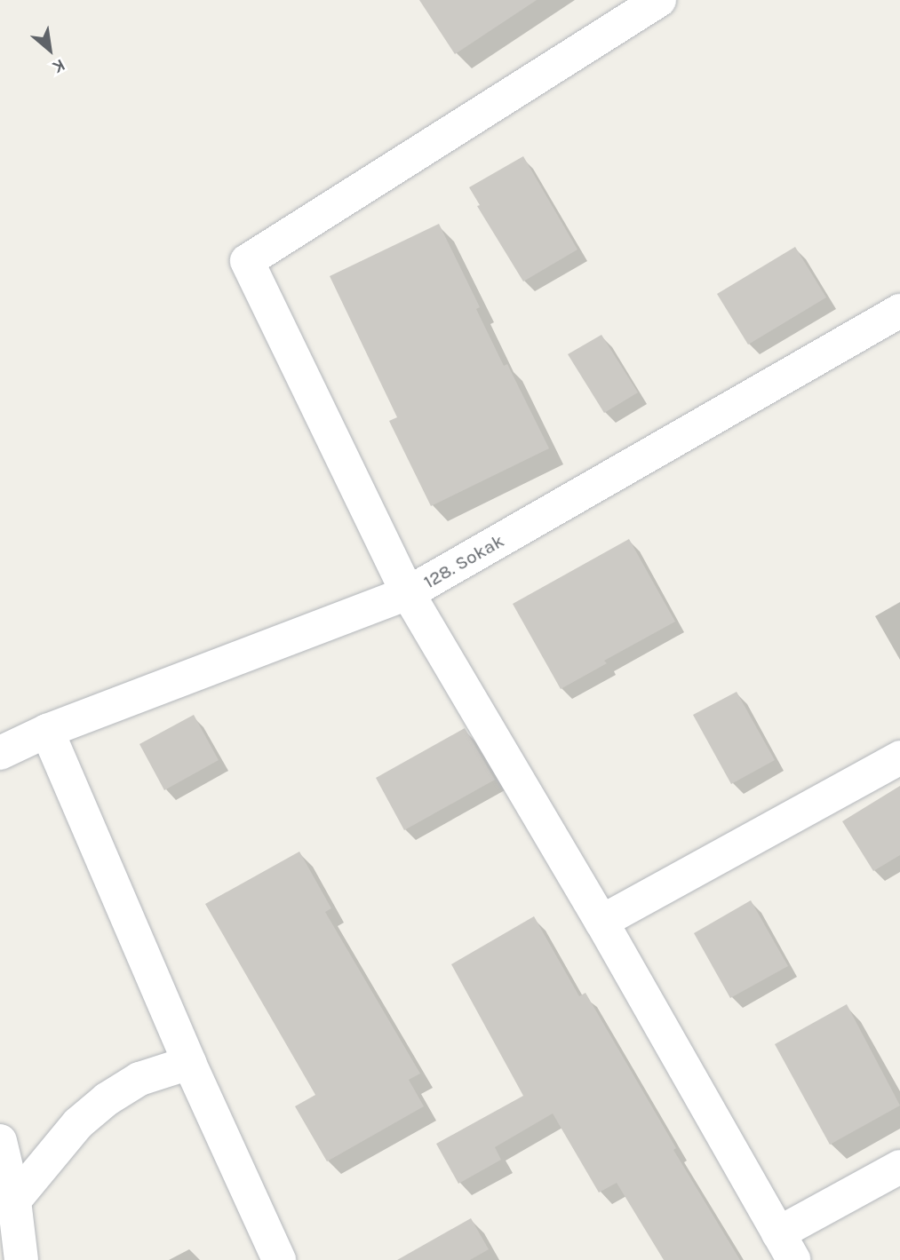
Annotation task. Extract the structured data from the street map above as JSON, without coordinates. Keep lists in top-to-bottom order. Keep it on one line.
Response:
{"streets":{"street":["128. Sokak"]},"north":"bottom right"}
